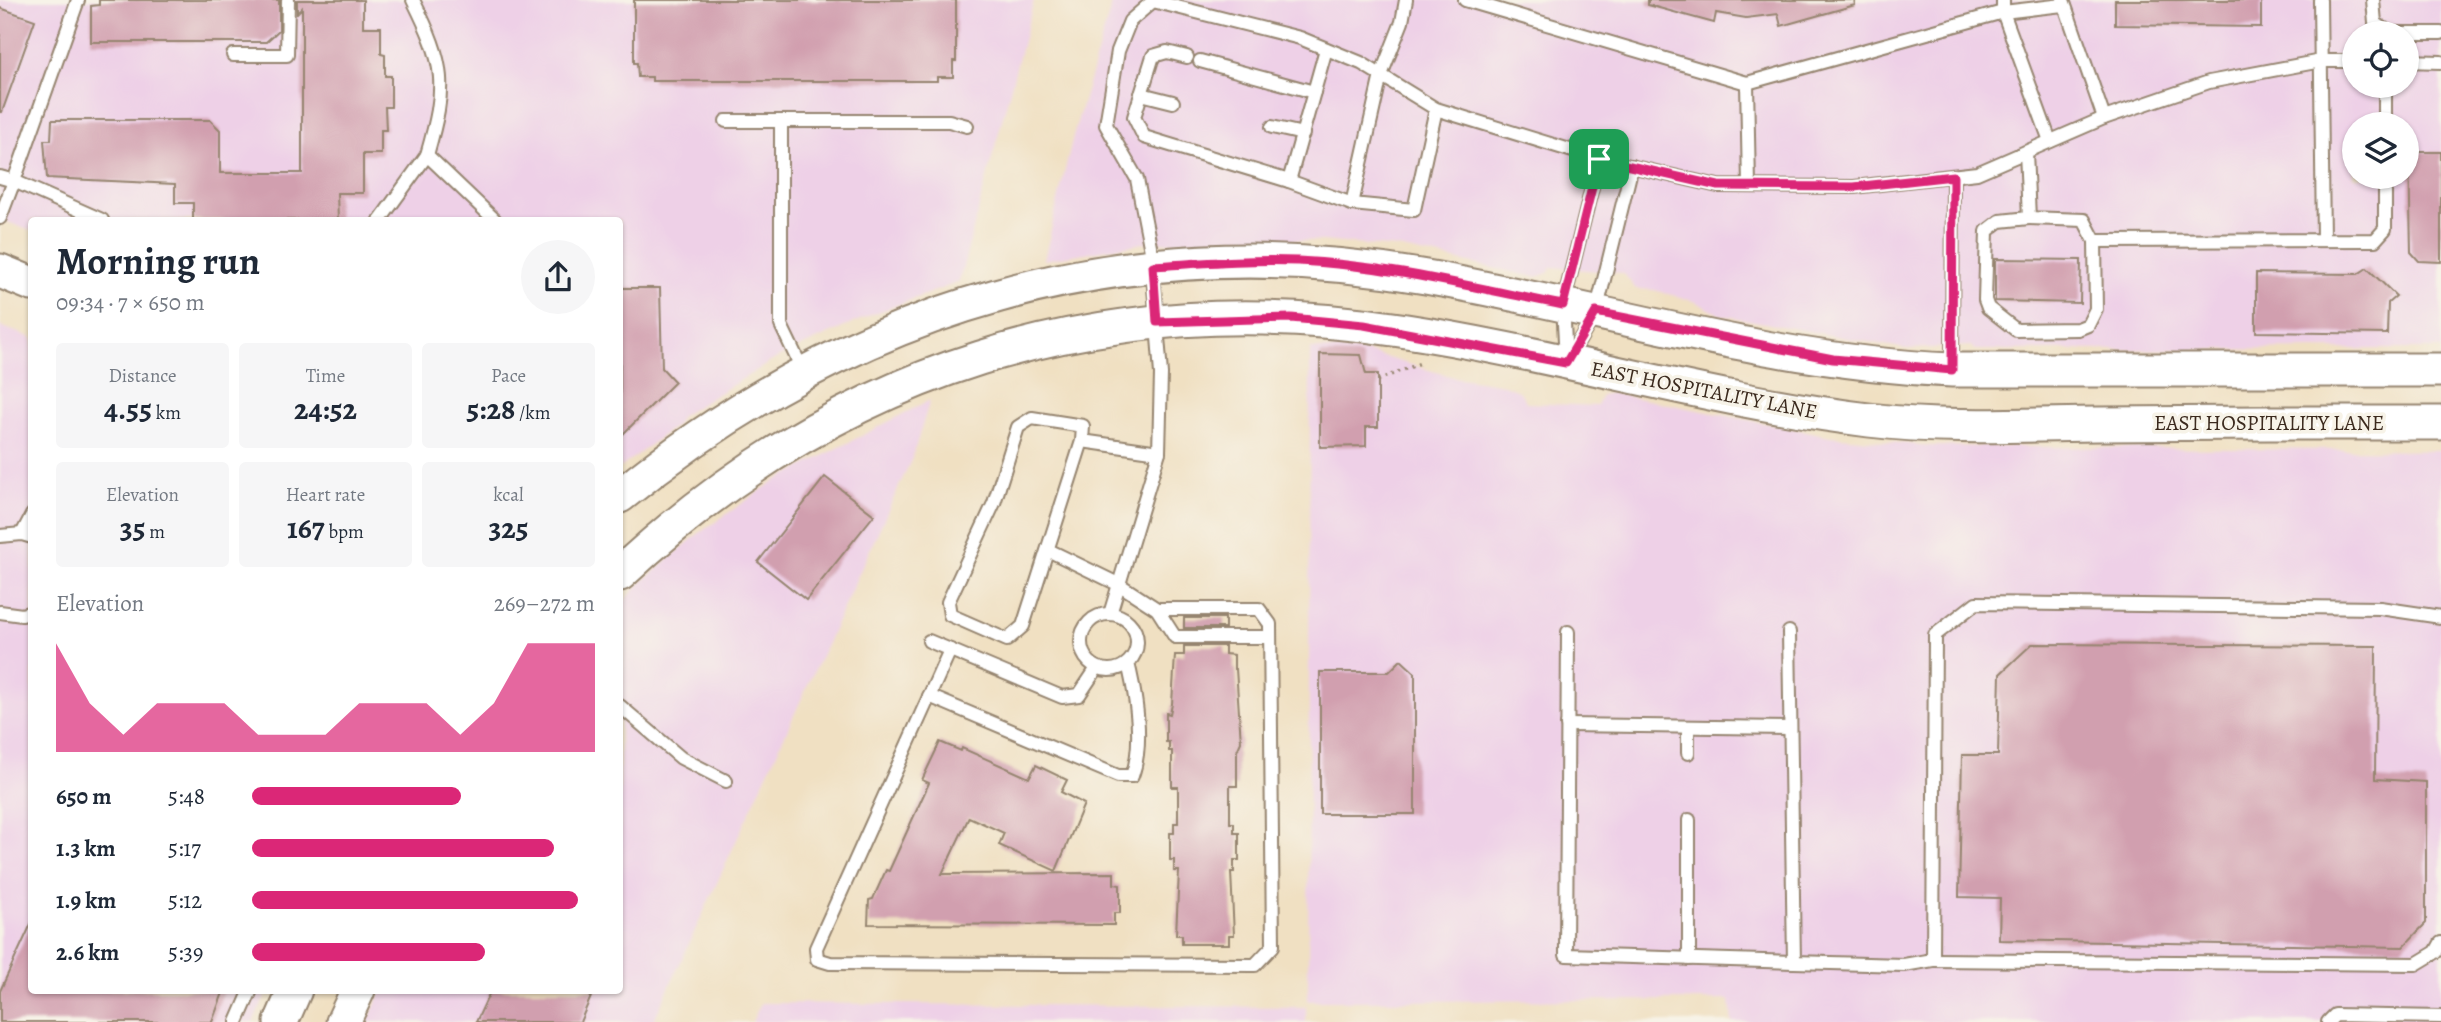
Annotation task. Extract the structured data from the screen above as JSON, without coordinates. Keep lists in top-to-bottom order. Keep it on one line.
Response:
{"streets":{"main road":["EAST HOSPITALITY LANE"]},"page":{"heading":["Morning run","09:34 · 7 × 650 m"],"stats":[["Distance","4.55 km"],["Time","24:52"],["Pace","5:28 /km"],["Elevation","35 m"],["Heart rate","167 bpm"],["kcal","325"]],"chart":["Elevation","269–272 m"],"list":[{"name":"650 m","note":"5:48"},{"name":"1.3 km","note":"5:17"},{"name":"1.9 km","note":"5:12"},{"name":"2.6 km","note":"5:39"}]}}
